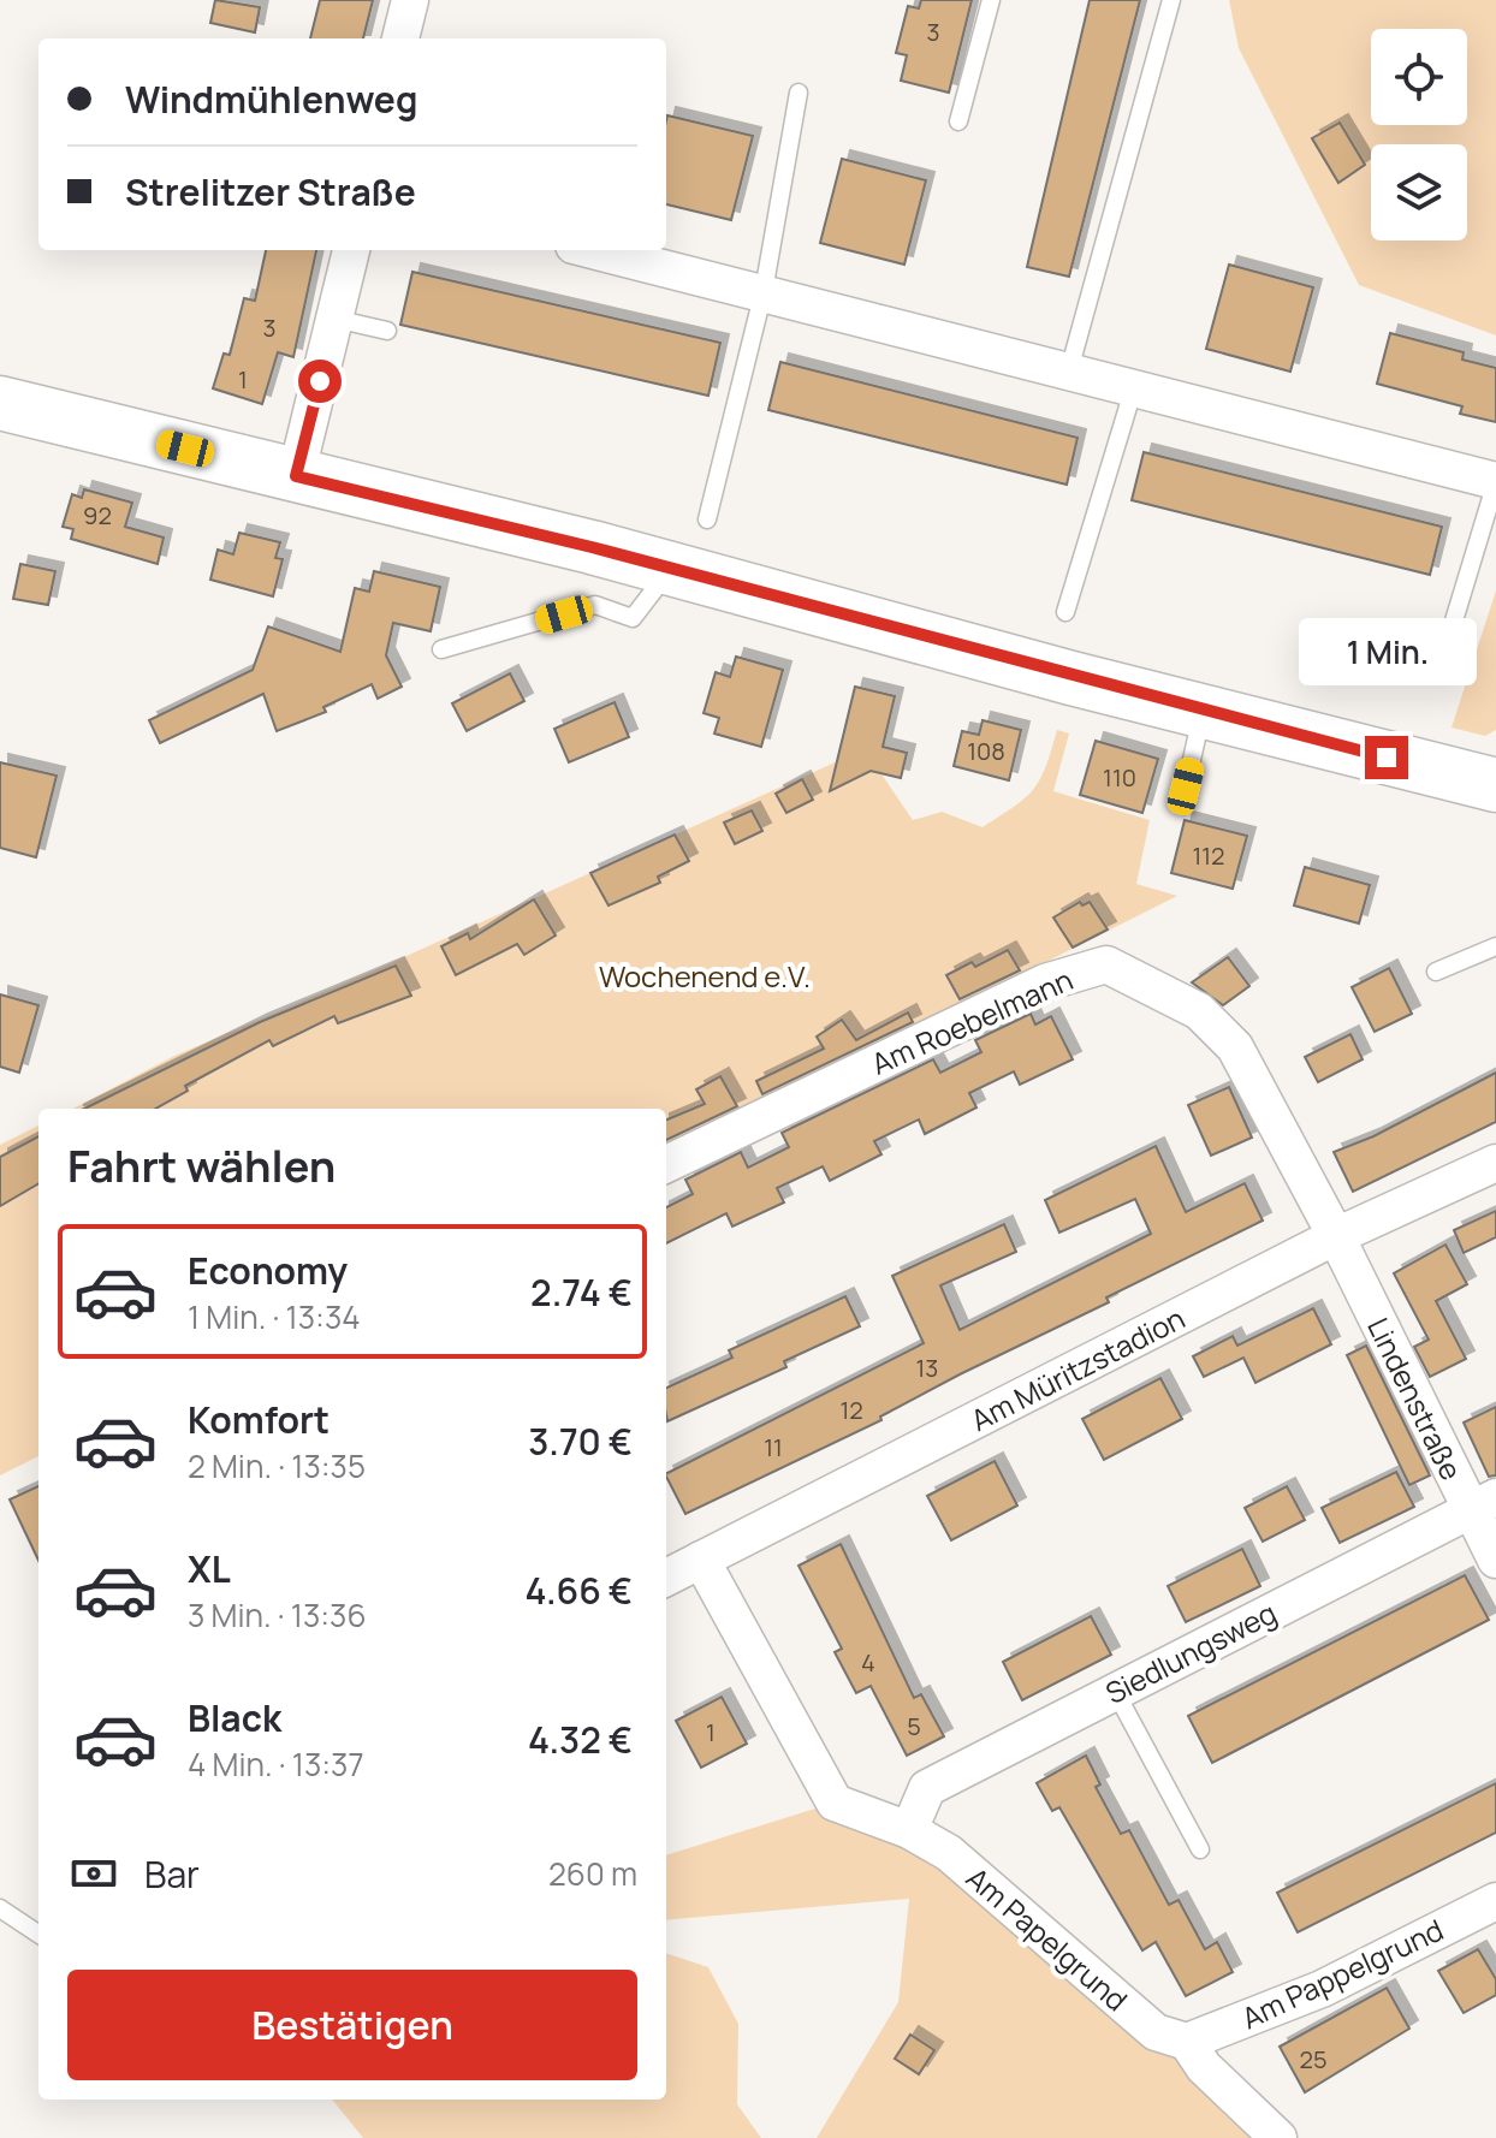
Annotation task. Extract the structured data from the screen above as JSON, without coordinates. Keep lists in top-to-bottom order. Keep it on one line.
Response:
{"streets":{"street":["Am Roebelmann","Am Müritzstadion","Lindenstraße","Siedlungsweg","Am Papelgrund","Am Pappelgrund"]},"crossings":[["Am Roebelmann","Am Müritzstadion"],["Am Roebelmann","Lindenstraße"],["Am Müritzstadion","Lindenstraße"],["Lindenstraße","Siedlungsweg"],["Siedlungsweg","Am Papelgrund"],["Am Papelgrund","Am Pappelgrund"]],"parks":["Wochenend e.V."],"house_numbers":["3","3","1","92","108","110","112","13","12","11","4","5","1","25"],"page":{"banner":["Windmühlenweg","Strelitzer Straße"],"bubble":"1 Min.","heading":"Fahrt wählen","list":[{"name":"Economy","note":"1 Min. · 13:34","value":"2.74 €"},{"name":"Komfort","note":"2 Min. · 13:35","value":"3.70 €"},{"name":"XL","note":"3 Min. · 13:36","value":"4.66 €"},{"name":"Black","note":"4 Min. · 13:37","value":"4.32 €"}],"pay":["Bar","260 m"],"buttons":"Bestätigen"}}
